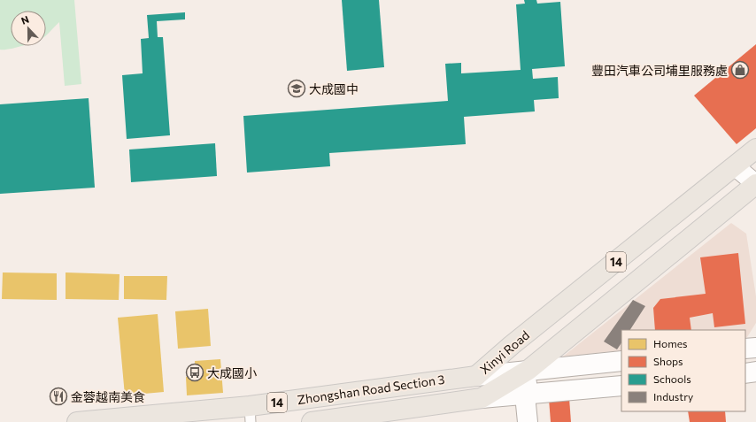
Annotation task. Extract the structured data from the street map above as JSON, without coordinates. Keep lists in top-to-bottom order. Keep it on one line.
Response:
{"streets":{"main road":["14","Xinyi Road","Zhongshan Road Section 3"]},"crossings":[["Xinyi Road","Zhongshan Road Section 3"]],"places":{"shop":["豐田汽車公司埔里服務處"],"school or university":["大成國中"],"bus stop":["大成國小"],"restaurant":["金蓉越南美食"]},"legend":["Homes","Shops","Schools","Industry"],"north":"top"}
